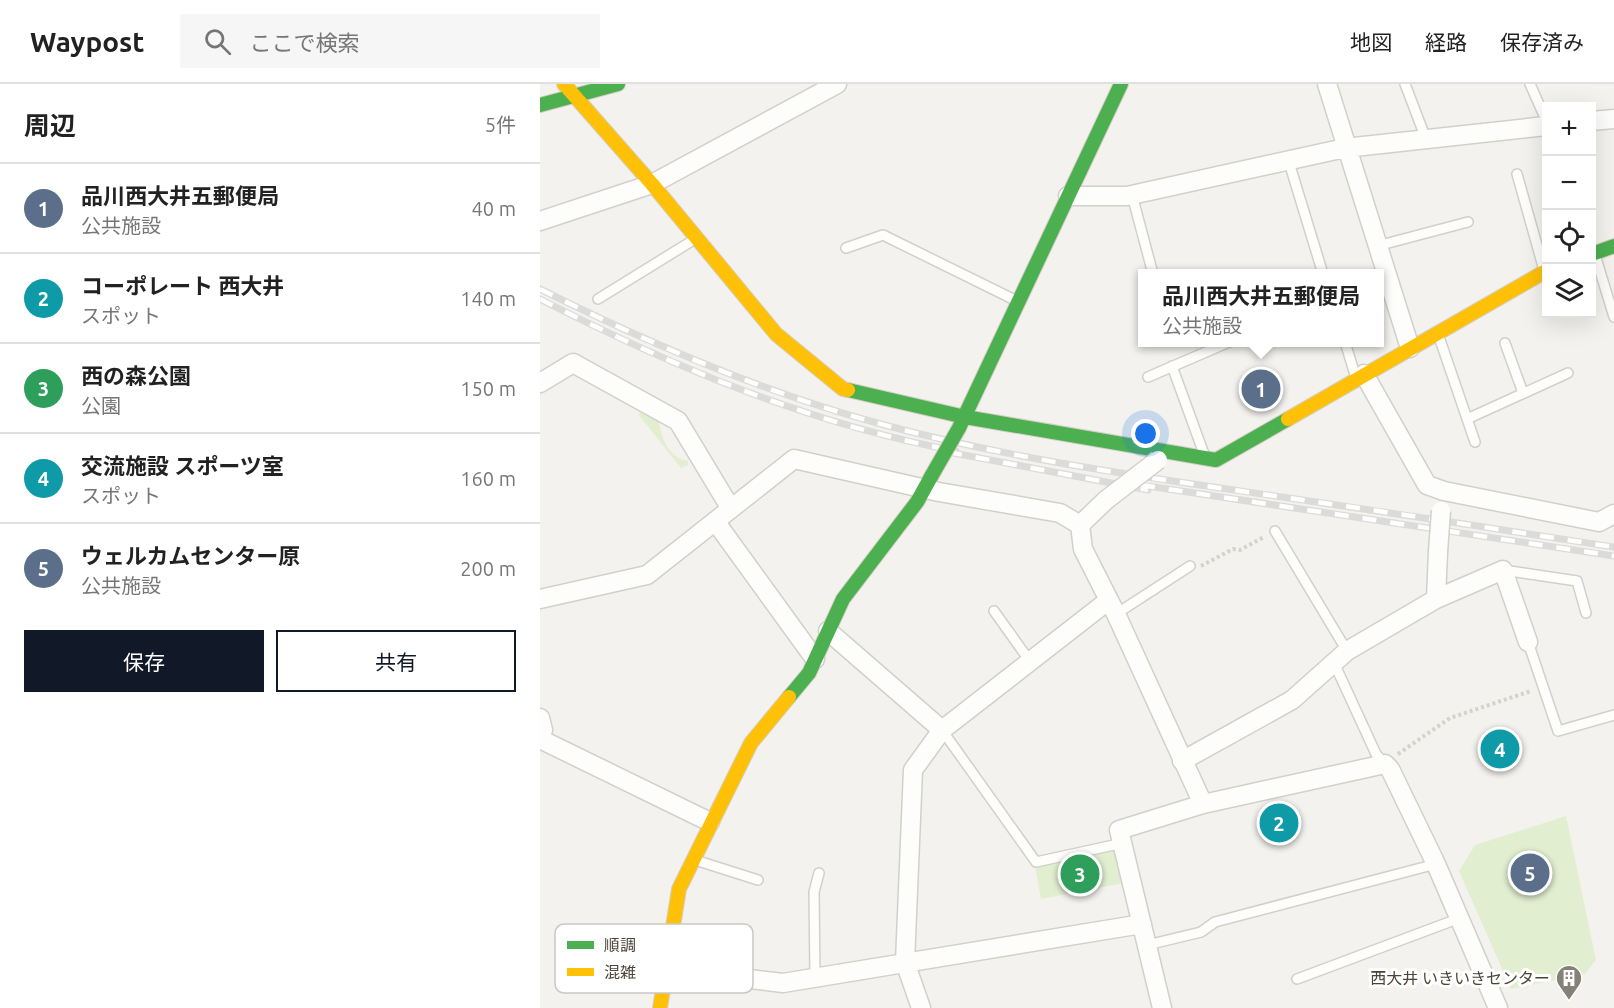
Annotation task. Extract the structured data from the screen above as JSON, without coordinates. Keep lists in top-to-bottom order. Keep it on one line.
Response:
{"places":{"building":["西大井 いきいきセンター"]},"legend":["順調","混雑"],"page":{"header":"Waypost","search":"ここで検索","nav":["地図","経路","保存済み"],"heading":["周辺","5件"],"map_buttons":["+","−"],"list":[{"mark":"1","name":"品川西大井五郵便局","note":"公共施設","value":"40 m"},{"mark":"2","name":"コーポレート 西大井","note":"スポット","value":"140 m"},{"mark":"3","name":"西の森公園","note":"公園","value":"150 m"},{"mark":"4","name":"交流施設 スポーツ室","note":"スポット","value":"160 m"},{"mark":"5","name":"ウェルカムセンター原","note":"公共施設","value":"200 m"}],"popup":["品川西大井五郵便局","公共施設"],"pins":["1","4","2","5","3"],"buttons":["保存","共有"]}}
